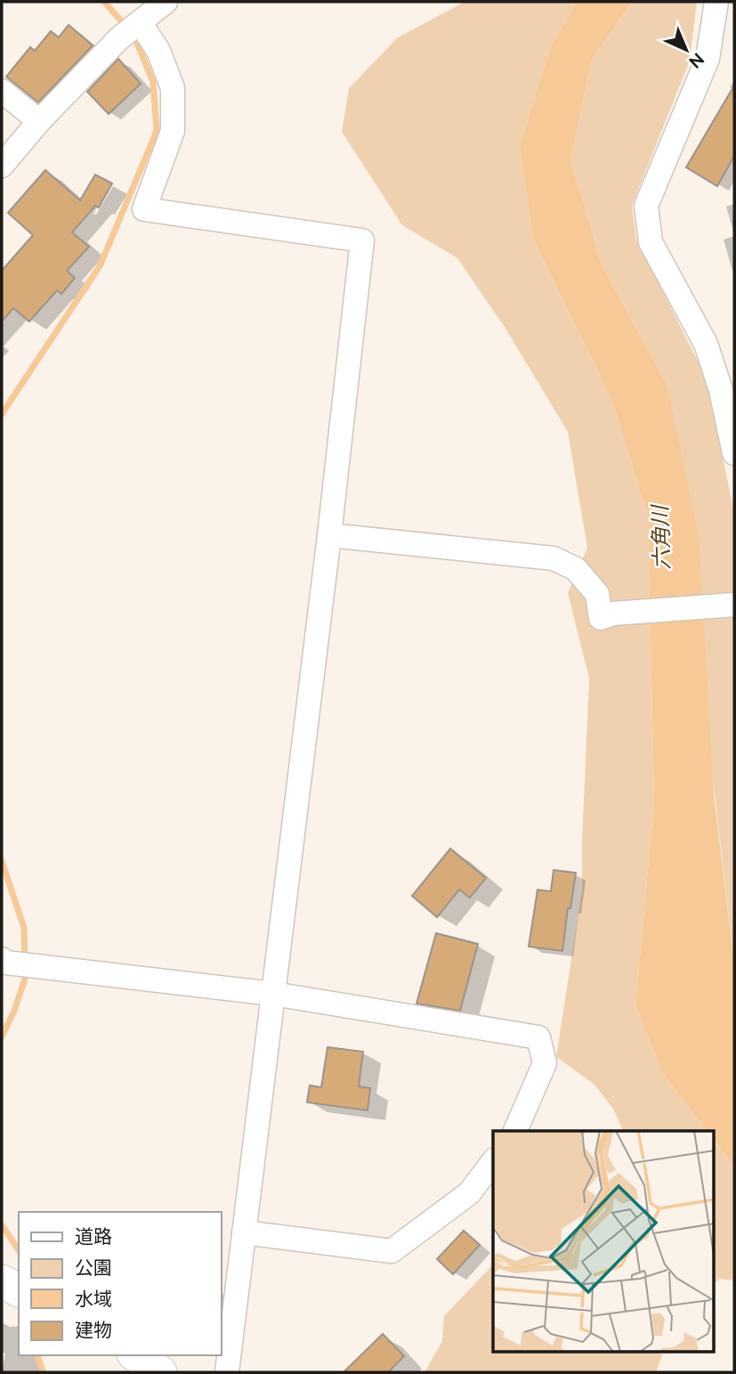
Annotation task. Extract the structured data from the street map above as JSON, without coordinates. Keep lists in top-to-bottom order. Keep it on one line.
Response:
{"water":["六角川"],"legend":["道路","公園","水域","建物"],"north":"bottom right"}
